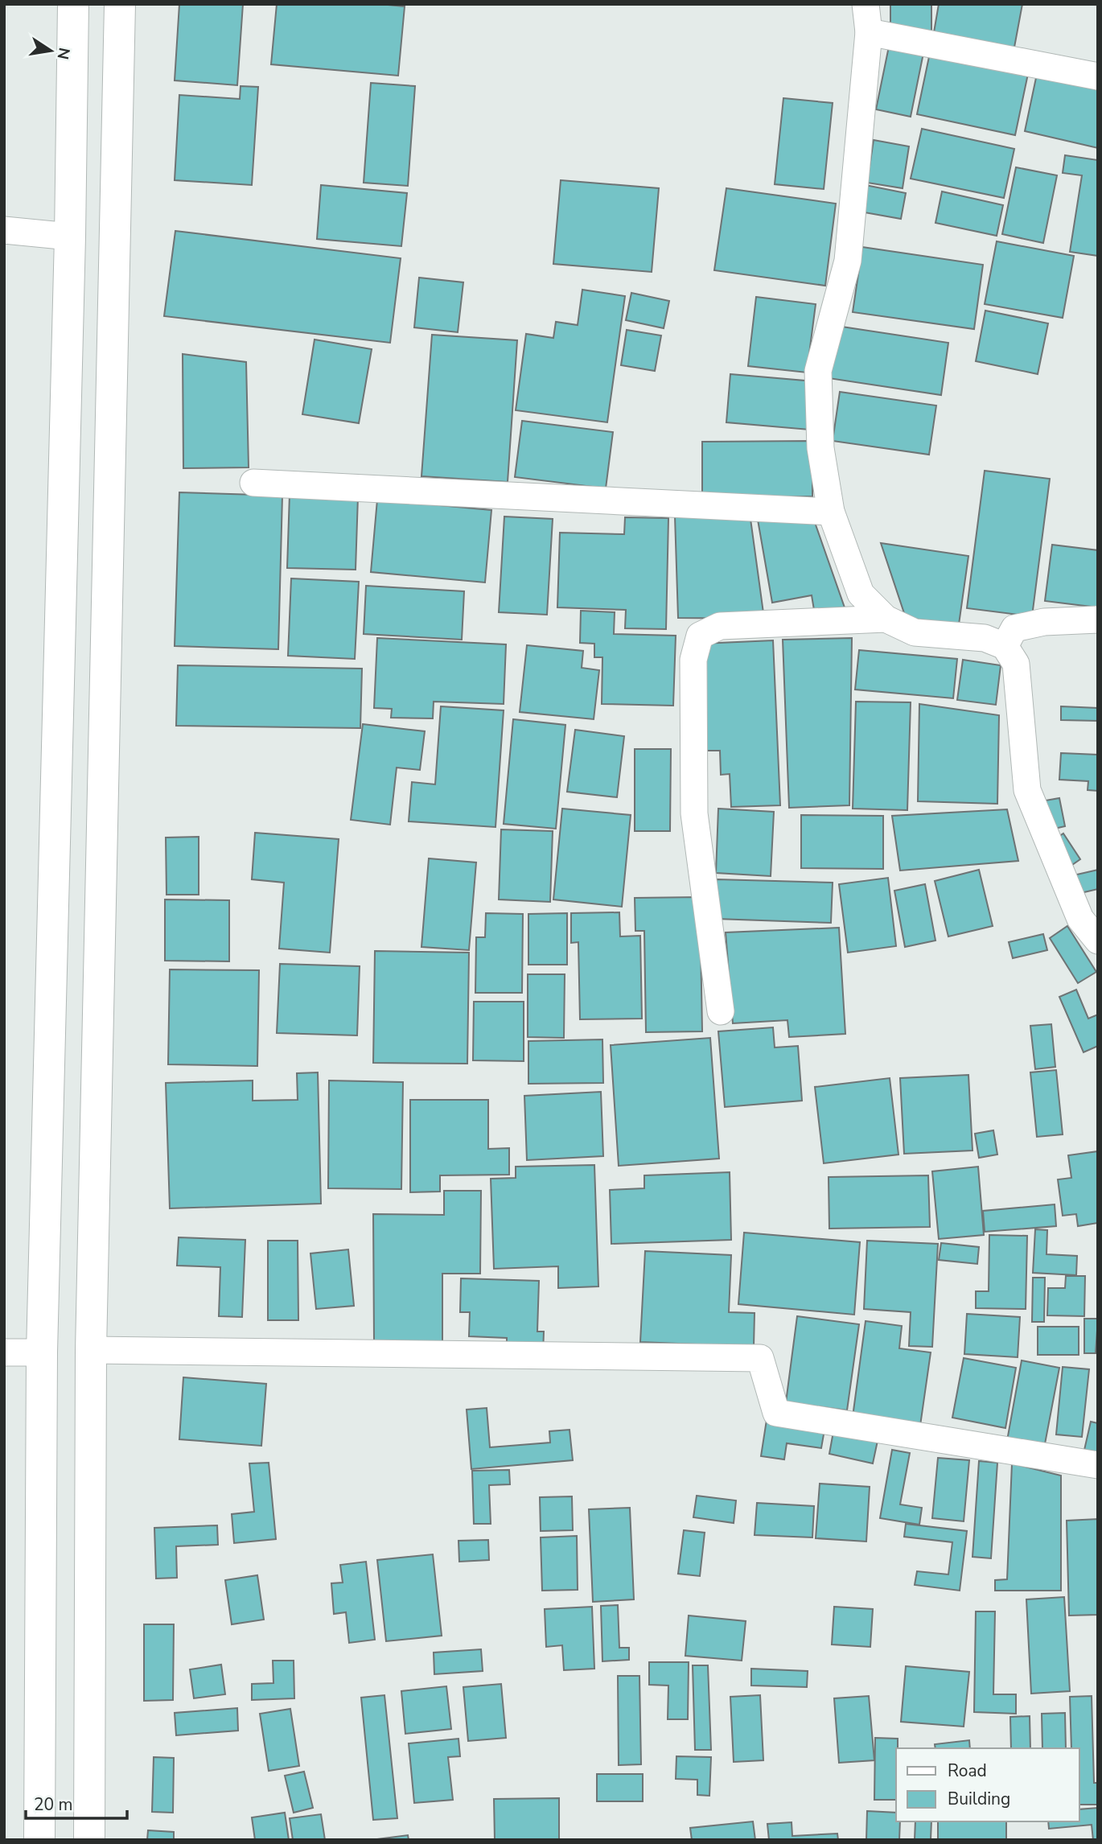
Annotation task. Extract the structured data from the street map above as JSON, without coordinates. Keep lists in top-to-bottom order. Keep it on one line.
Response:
{"legend":["Road","Building"],"scale_bar":"20 m","north":"right"}
